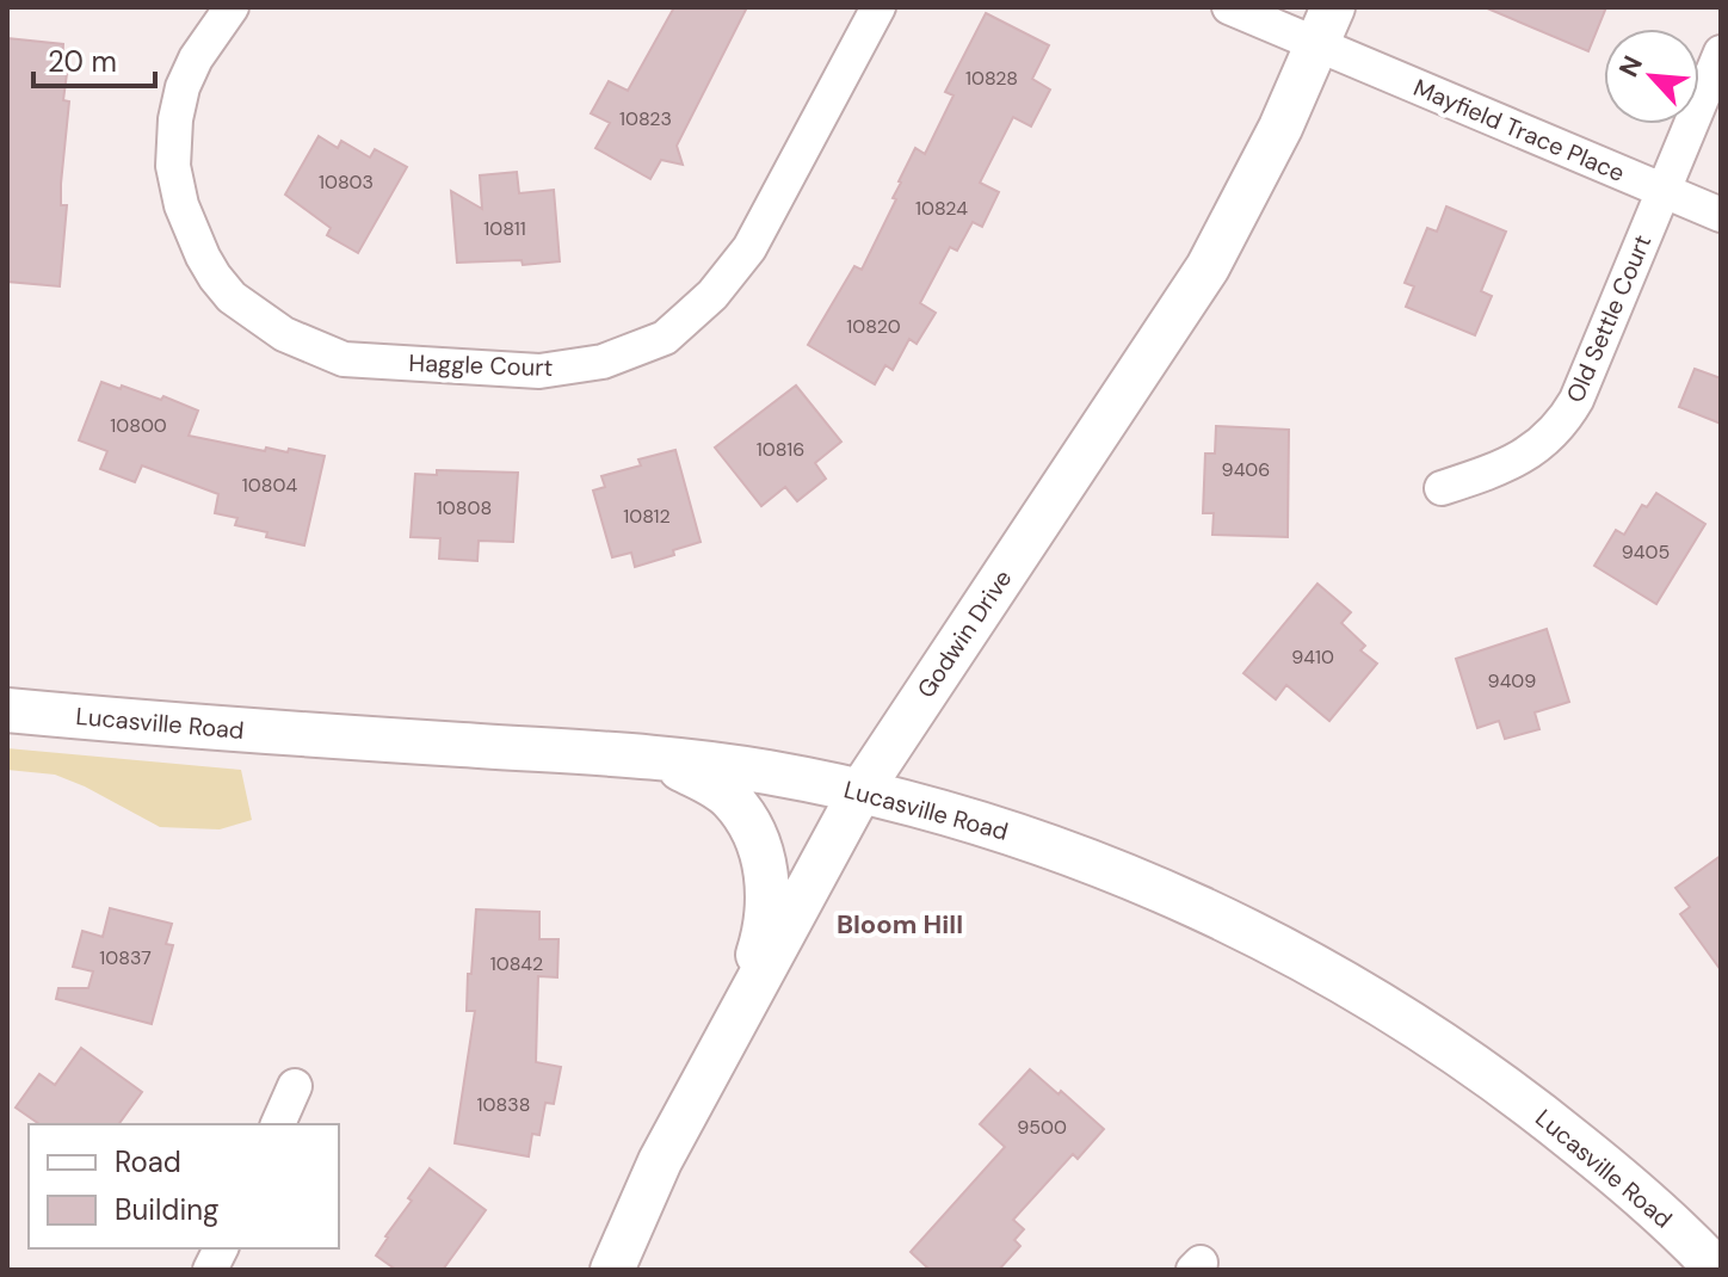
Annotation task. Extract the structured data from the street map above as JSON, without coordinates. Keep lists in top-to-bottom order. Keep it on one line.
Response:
{"streets":{"street":["Mayfield Trace Place","Old Settle Court","Haggle Court","Godwin Drive","Lucasville Road"]},"crossings":[["Mayfield Trace Place","Old Settle Court"],["Mayfield Trace Place","Godwin Drive"],["Godwin Drive","Lucasville Road"]],"districts":["Bloom Hill"],"house_numbers":["10828","10823","10803","10824","10811","10820","10800","10816","9406","10804","10808","10812","9405","9410","9409","10837","10842","10838","9500"],"legend":["Road","Building"],"scale_bar":"20 m","north":"top left"}
